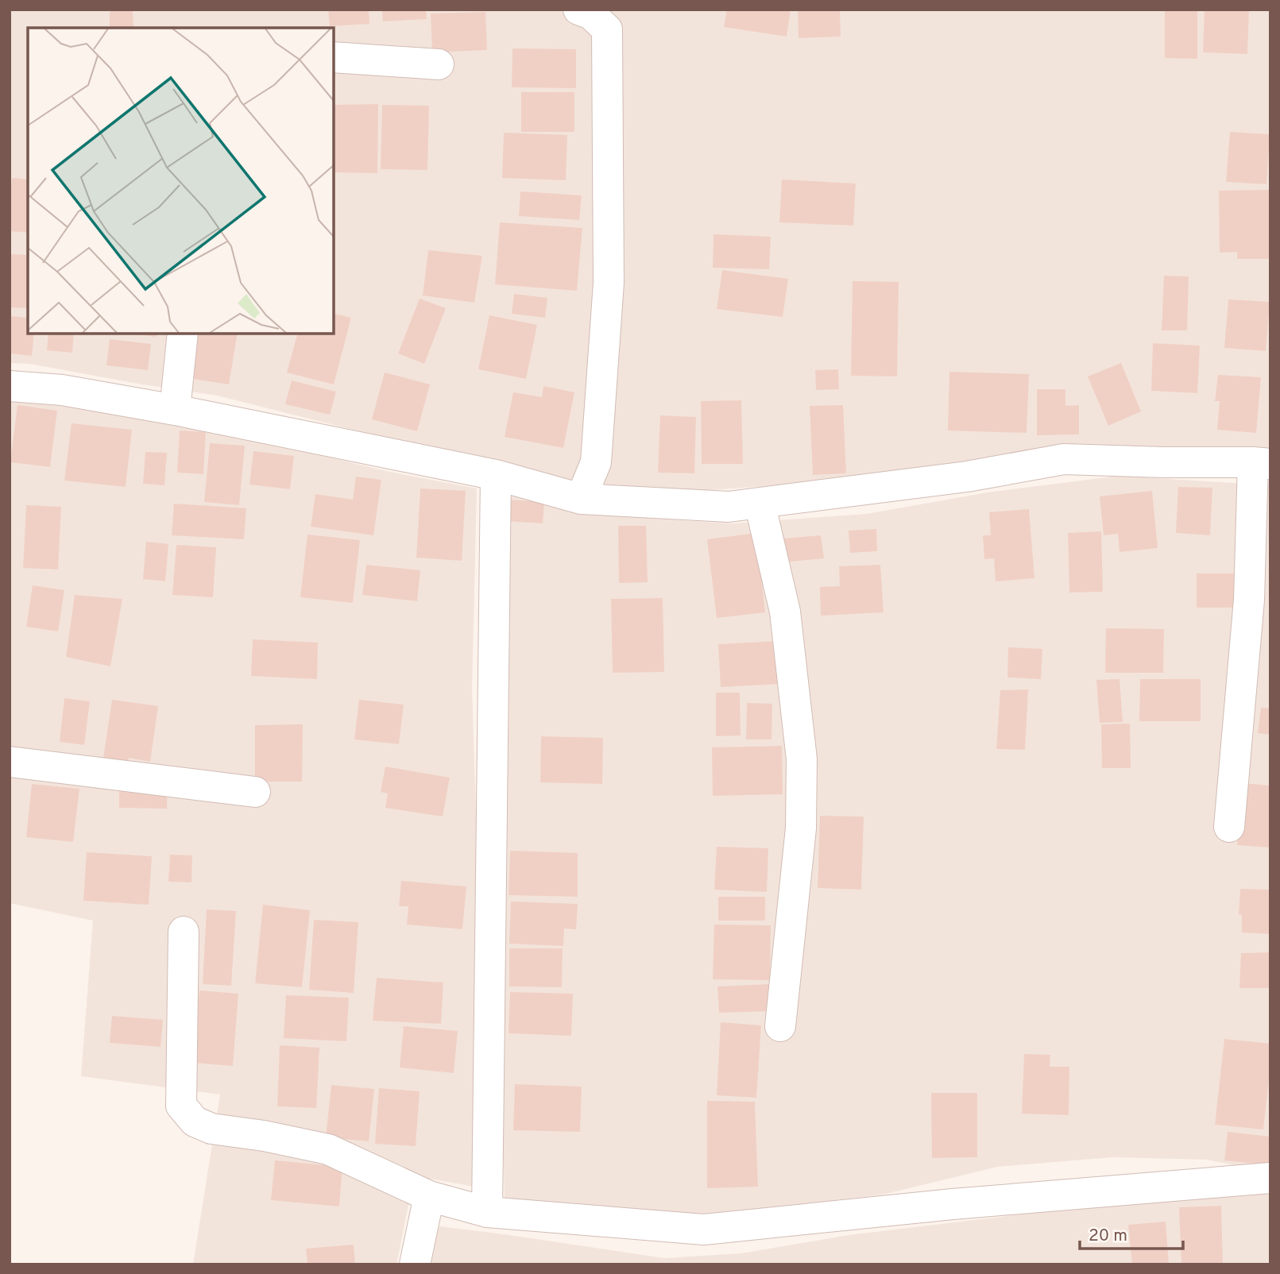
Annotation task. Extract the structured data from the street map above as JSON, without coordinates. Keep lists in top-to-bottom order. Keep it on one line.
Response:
{"scale_bar":"20 m"}
